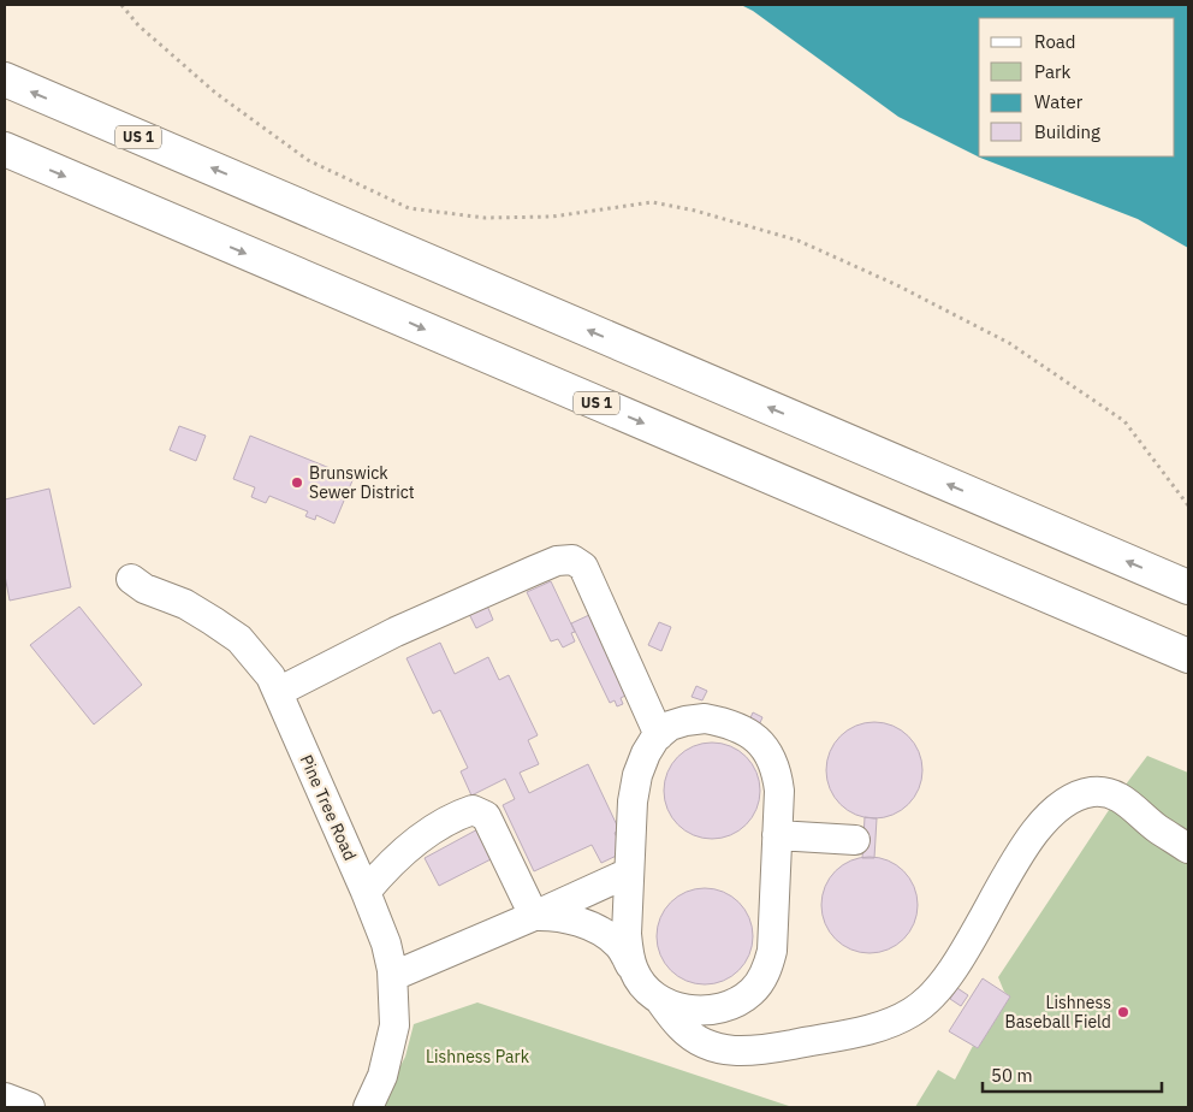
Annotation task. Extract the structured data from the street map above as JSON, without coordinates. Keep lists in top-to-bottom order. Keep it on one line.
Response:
{"streets":{"highway":["US 1"],"street":["Pine Tree Road"]},"parks":["Lishness Park"],"places":["Brunswick Sewer District","Lishness Baseball Field"],"legend":["Road","Park","Water","Building"],"scale_bar":"50 m"}
